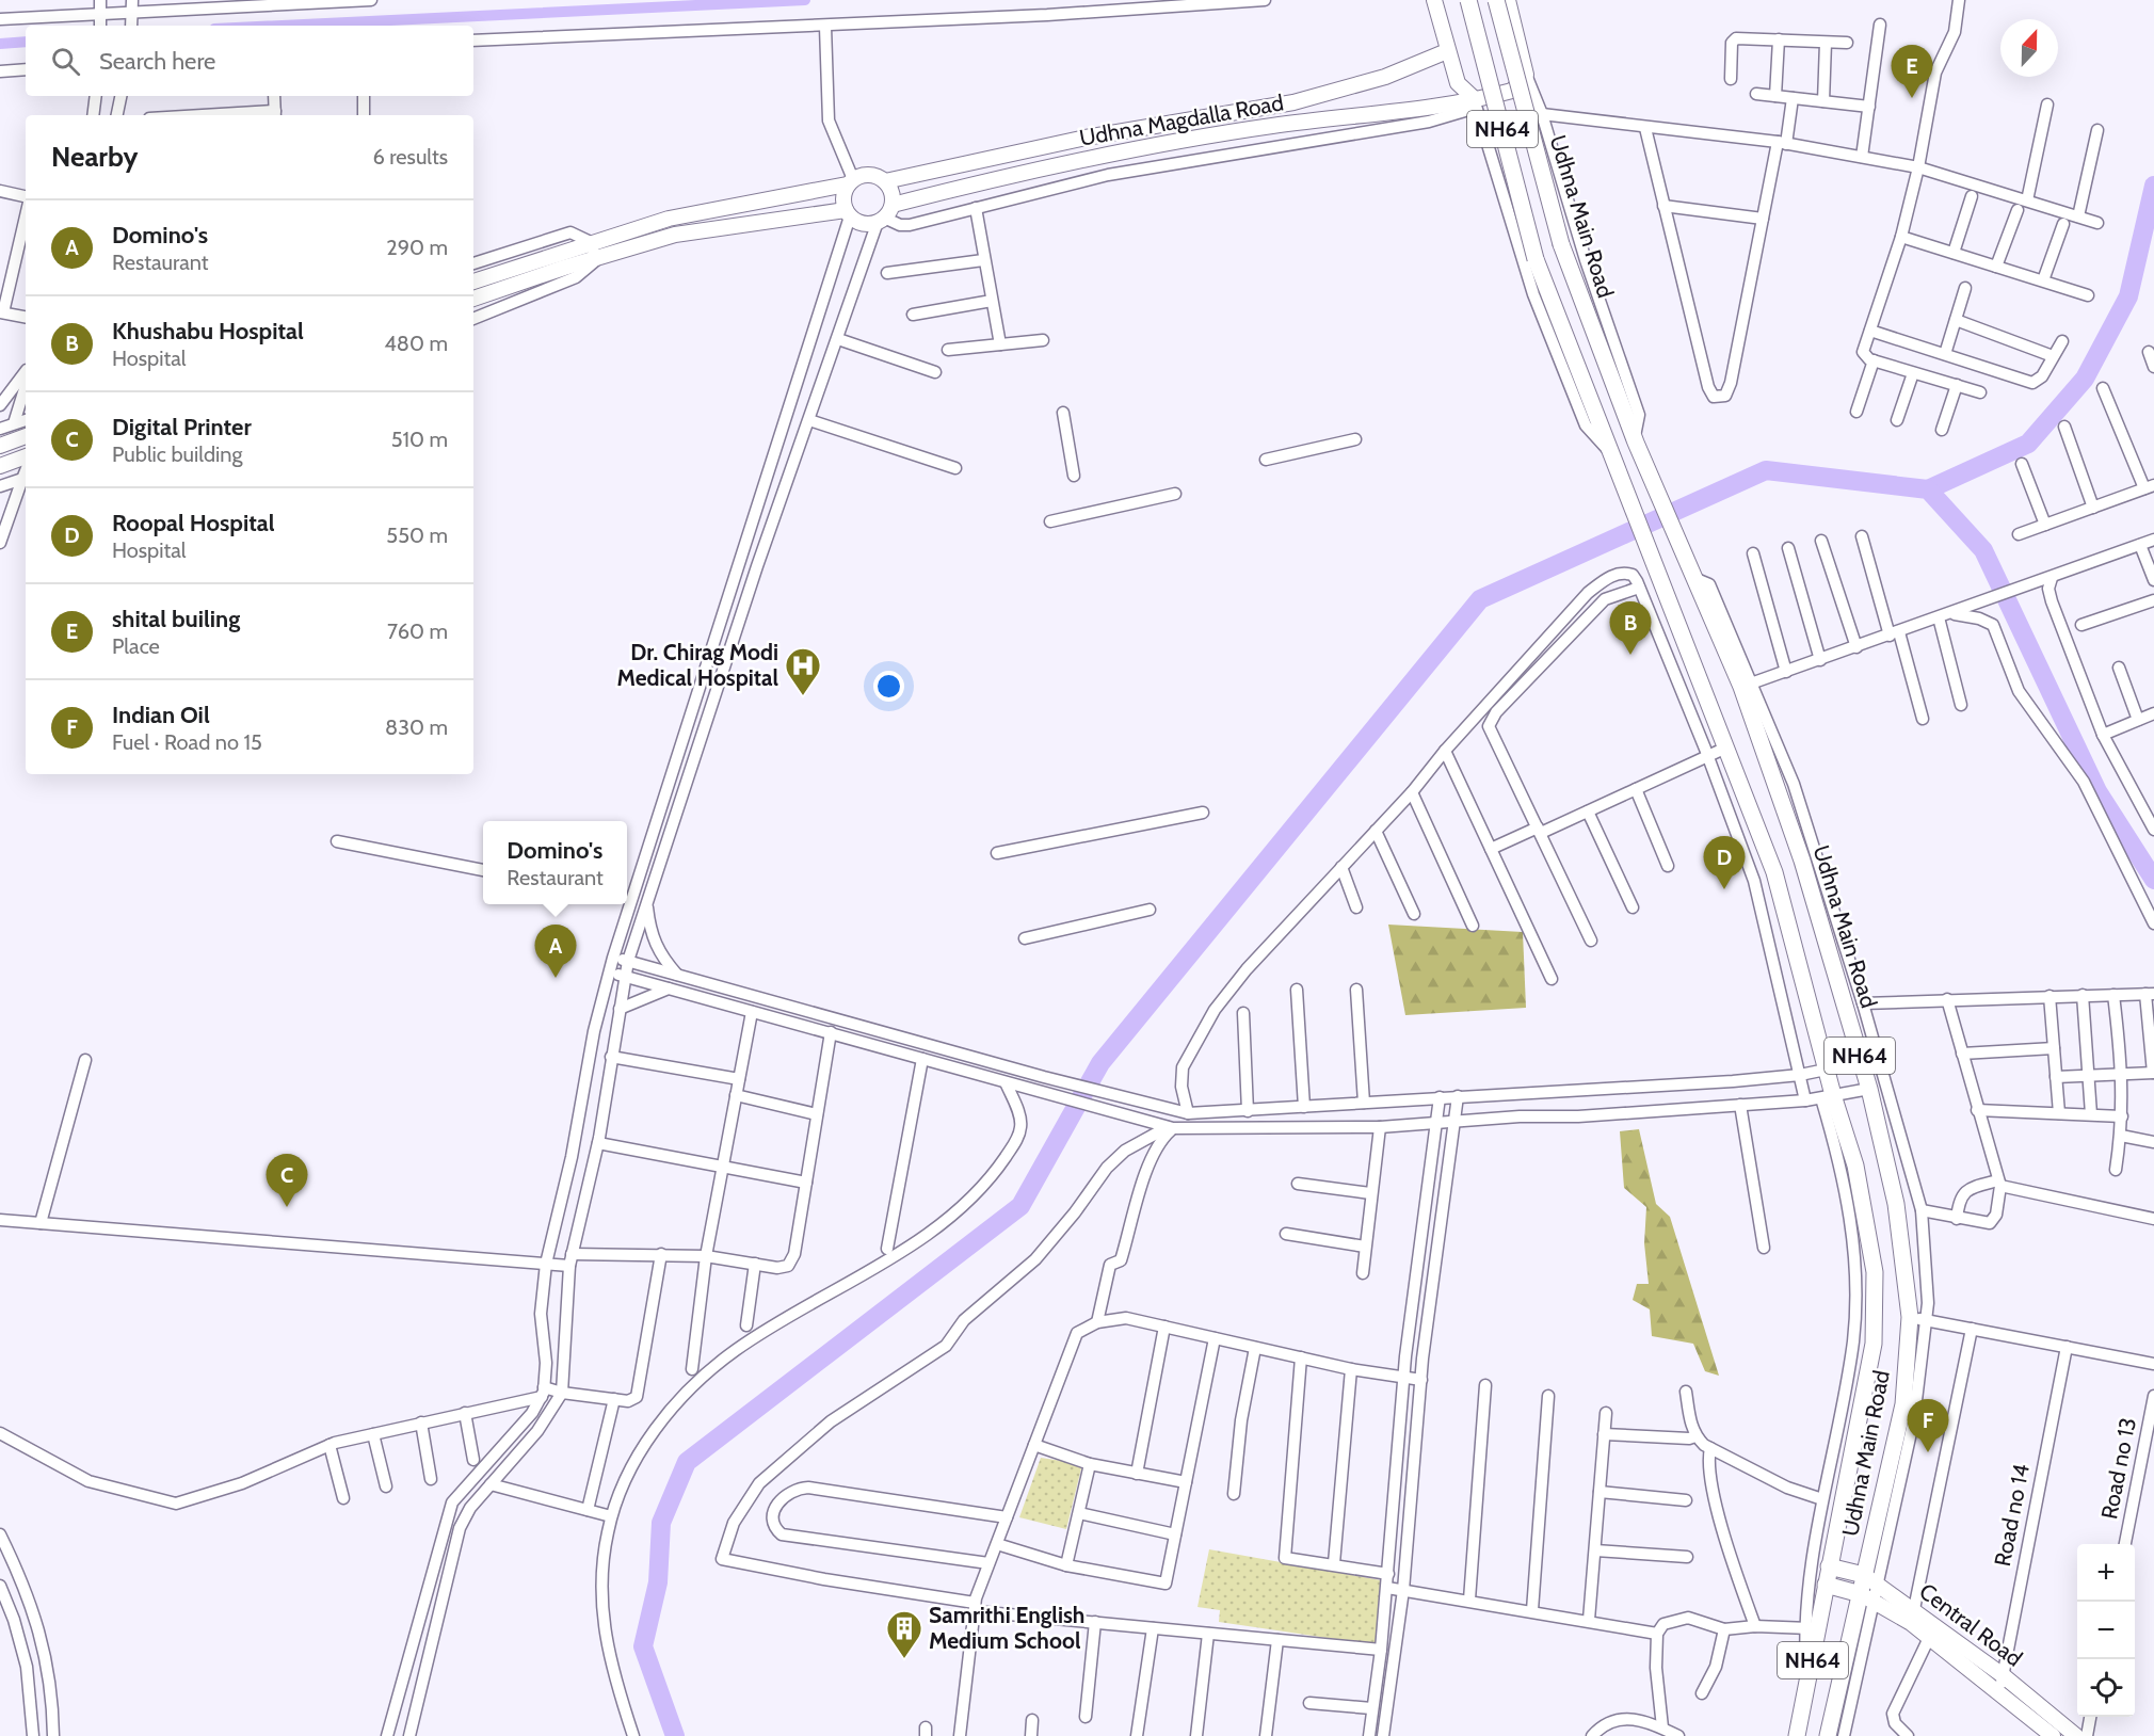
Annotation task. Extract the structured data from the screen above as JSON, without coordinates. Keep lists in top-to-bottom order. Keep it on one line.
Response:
{"streets":{"highway":["NH64","Udhna Main Road","Central Road"],"main road":["Udhna Magdalla Road"],"street":["Road no 13","Road no 14"]},"crossings":[["NH64","Central Road"],["Udhna Main Road","Central Road"],["Road no 14","Central Road"]],"places":{"hospital":["Dr. Chirag Modi Medical Hospital"],"building":["Samrithi English Medium School"]},"north":"top","page":{"search":"Search here","pins":["E","B","D","A","C","F"],"heading":["Nearby","6 results"],"list":[{"mark":"A","name":"Domino's","note":"Restaurant","value":"290 m"},{"mark":"B","name":"Khushabu Hospital","note":"Hospital","value":"480 m"},{"mark":"C","name":"Digital Printer","note":"Public building","value":"510 m"},{"mark":"D","name":"Roopal Hospital","note":"Hospital","value":"550 m"},{"mark":"E","name":"shital builing","note":"Place","value":"760 m"},{"mark":"F","name":"Indian Oil","note":"Fuel · Road no 15","value":"830 m"}],"popup":["Domino's","Restaurant"],"map_buttons":["+","−"]}}
